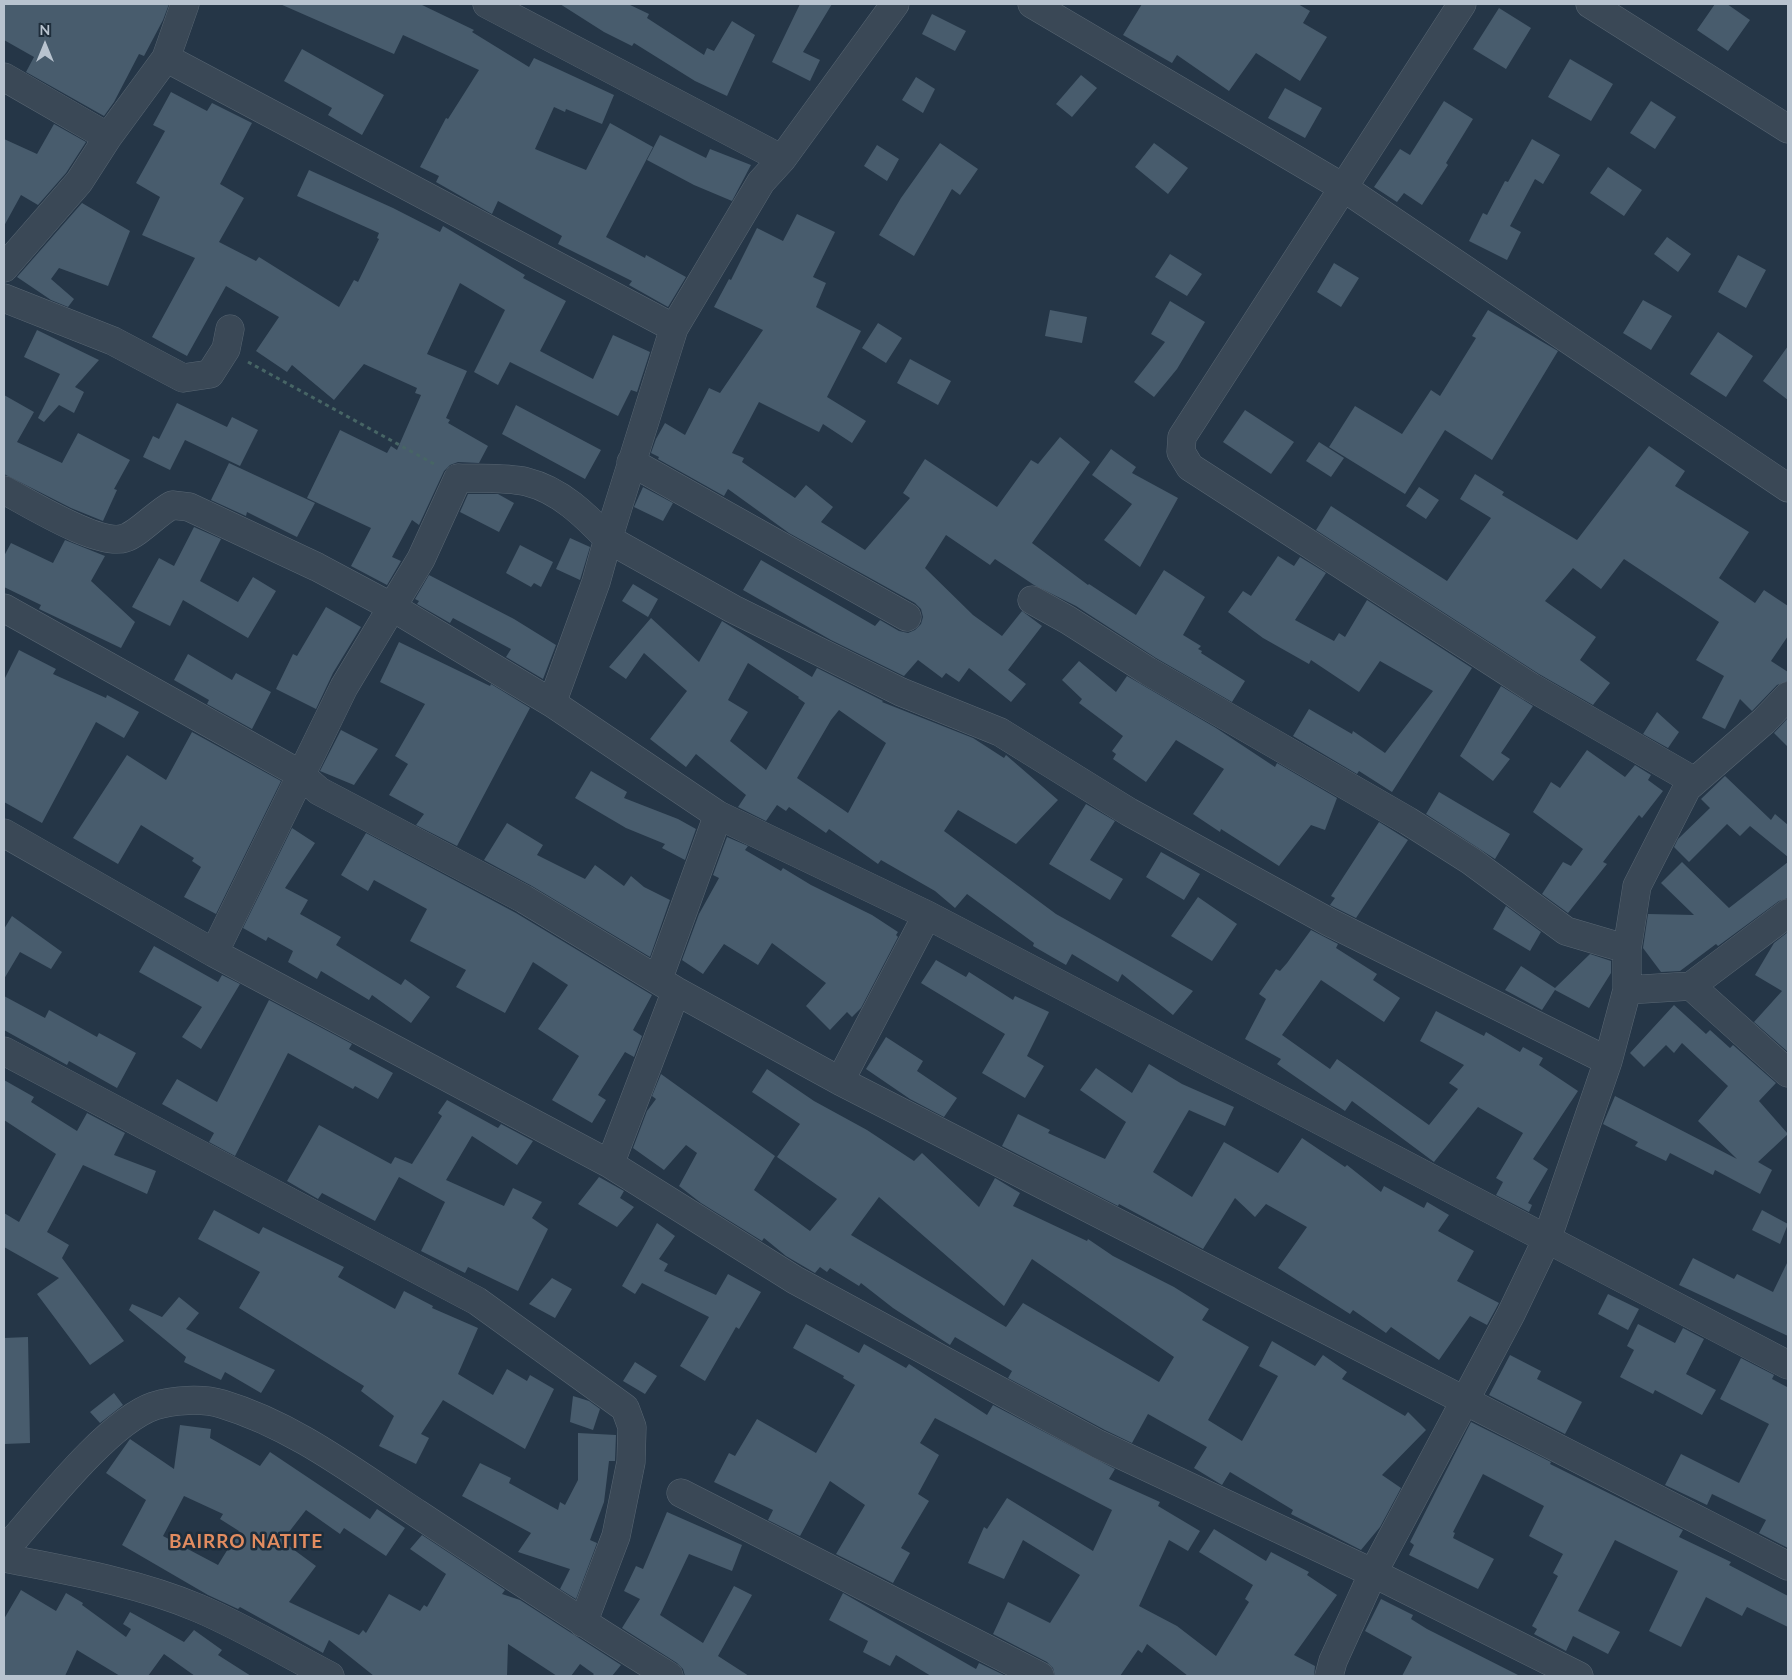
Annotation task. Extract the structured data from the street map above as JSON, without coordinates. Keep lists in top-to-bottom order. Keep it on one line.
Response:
{"districts":["BAIRRO NATITE"],"north":"top"}
